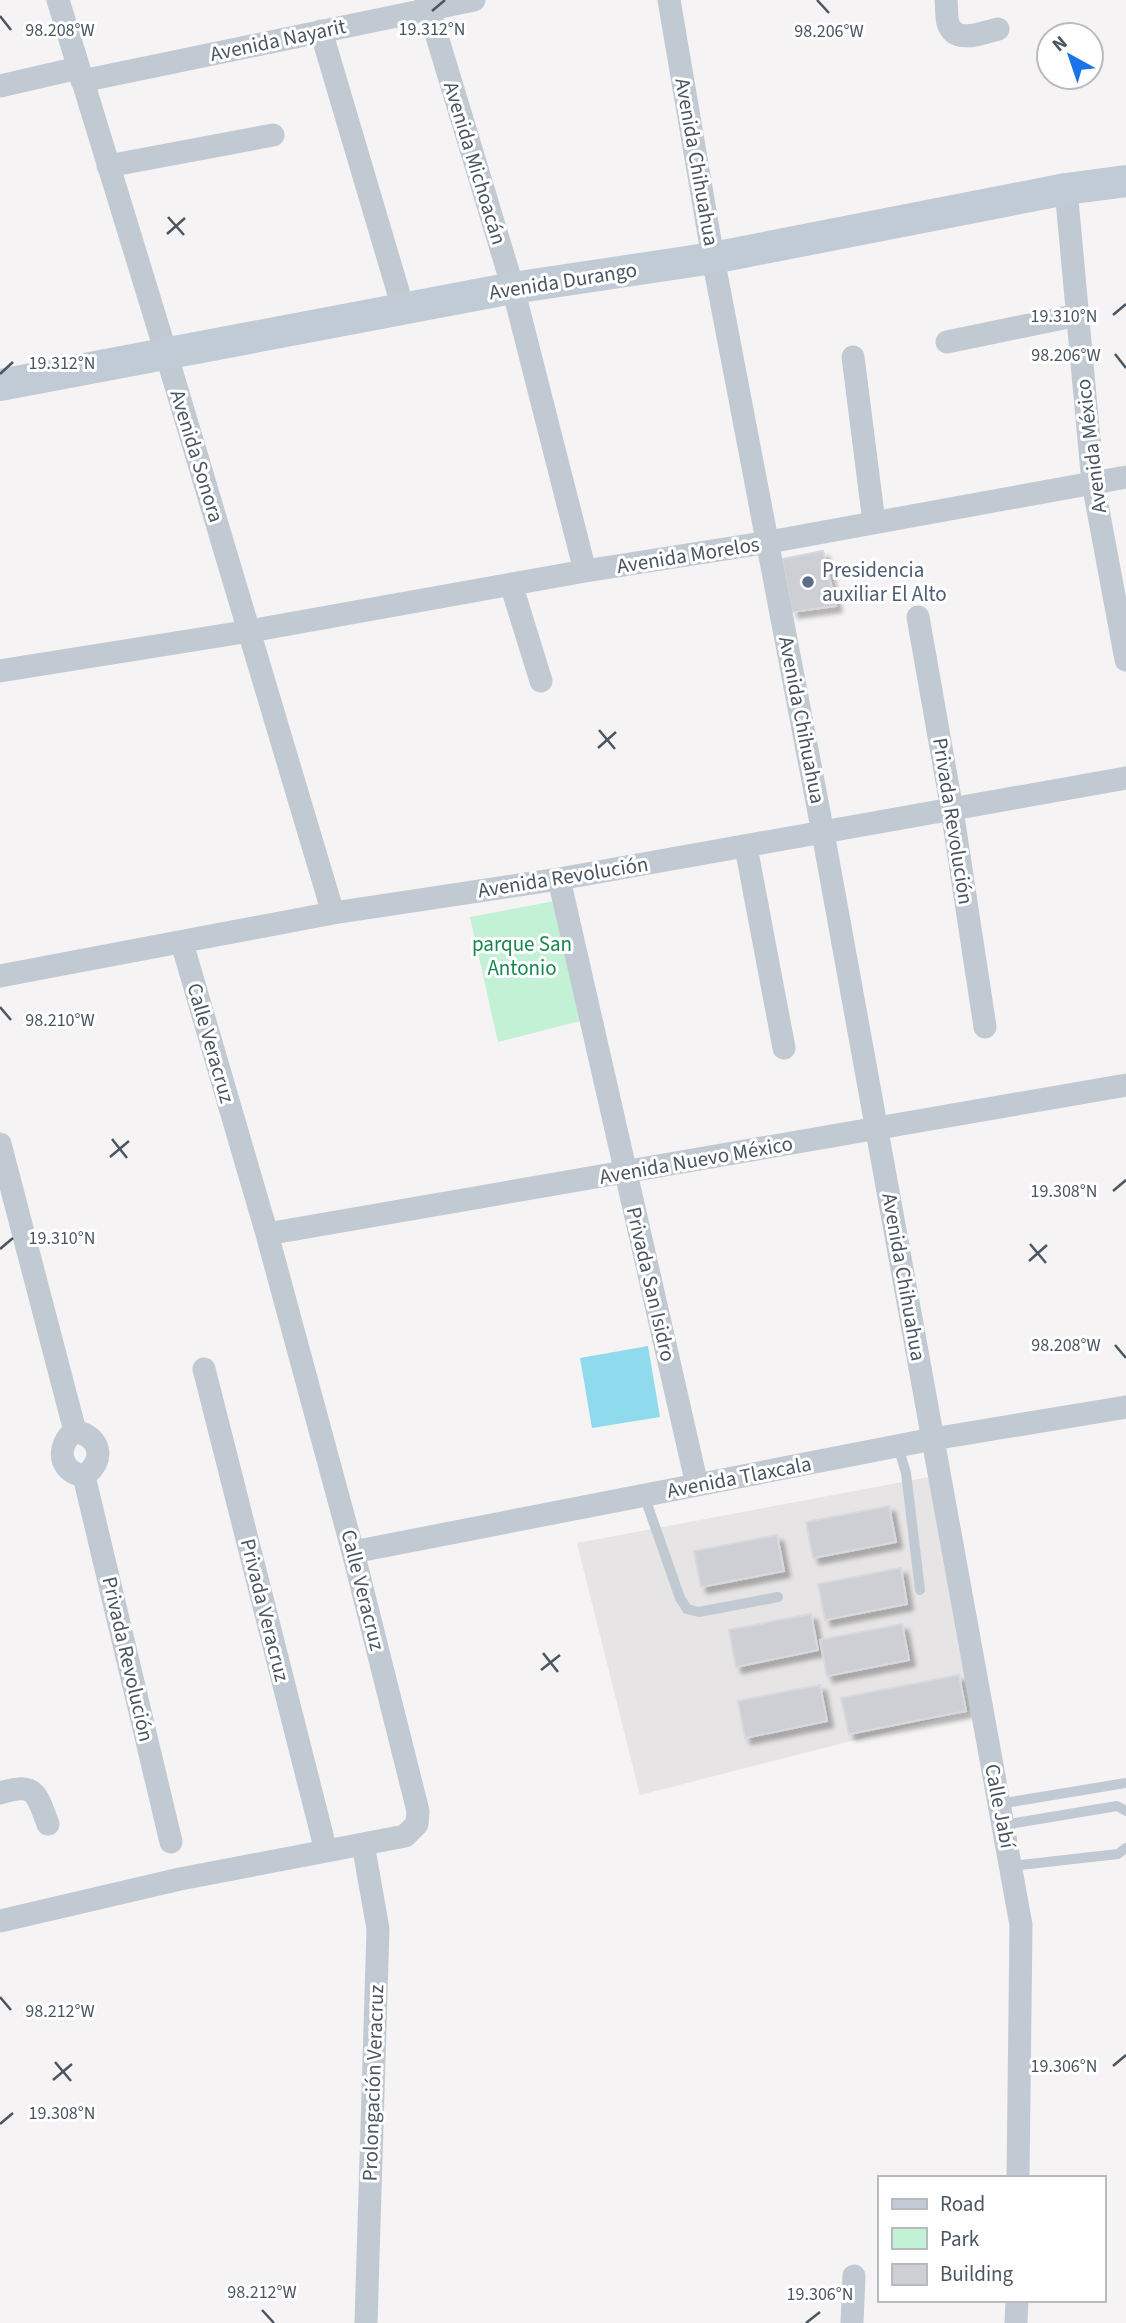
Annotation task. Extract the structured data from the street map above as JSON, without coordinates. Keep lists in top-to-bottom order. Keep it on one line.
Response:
{"streets":{"street":["Avenida Nayarit","Avenida Chihuahua","Avenida Michoacán","Avenida Durango","Avenida México","Avenida Sonora","Avenida Morelos","Privada Revolución","Avenida Revolución","Calle Veracruz","Avenida Nuevo México","Privada San Isidro","Avenida Tlaxcala","Privada Veracruz","Calle Jabí","Prolongación Veracruz"]},"crossings":[["Avenida Nayarit","Avenida Michoacán"],["Avenida Nayarit","Avenida Sonora"],["Avenida Chihuahua","Avenida Durango"],["Avenida Chihuahua","Avenida Morelos"],["Avenida Chihuahua","Avenida Revolución"],["Avenida Chihuahua","Avenida Nuevo México"],["Avenida Chihuahua","Avenida Tlaxcala"],["Avenida Chihuahua","Calle Jabí"],["Avenida Michoacán","Avenida Durango"],["Avenida Michoacán","Avenida Morelos"],["Avenida Durango","Avenida México"],["Avenida Durango","Avenida Sonora"],["Avenida México","Avenida Morelos"],["Avenida Sonora","Avenida Morelos"],["Avenida Sonora","Avenida Revolución"],["Privada Revolución","Avenida Revolución"],["Avenida Revolución","Calle Veracruz"],["Avenida Revolución","Privada San Isidro"],["Calle Veracruz","Avenida Nuevo México"],["Calle Veracruz","Avenida Tlaxcala"],["Calle Veracruz","Privada Veracruz"],["Calle Veracruz","Prolongación Veracruz"],["Avenida Nuevo México","Privada San Isidro"],["Privada San Isidro","Avenida Tlaxcala"],["Avenida Tlaxcala","Calle Jabí"]],"parks":["parque San Antonio"],"places":["Presidencia auxiliar El Alto"],"legend":["Road","Park","Building"],"north":"top left","coordinates":["19.312°N","98.208°W","98.206°W","19.310°N","98.210°W","19.308°N","98.212°W","19.306°N"]}
